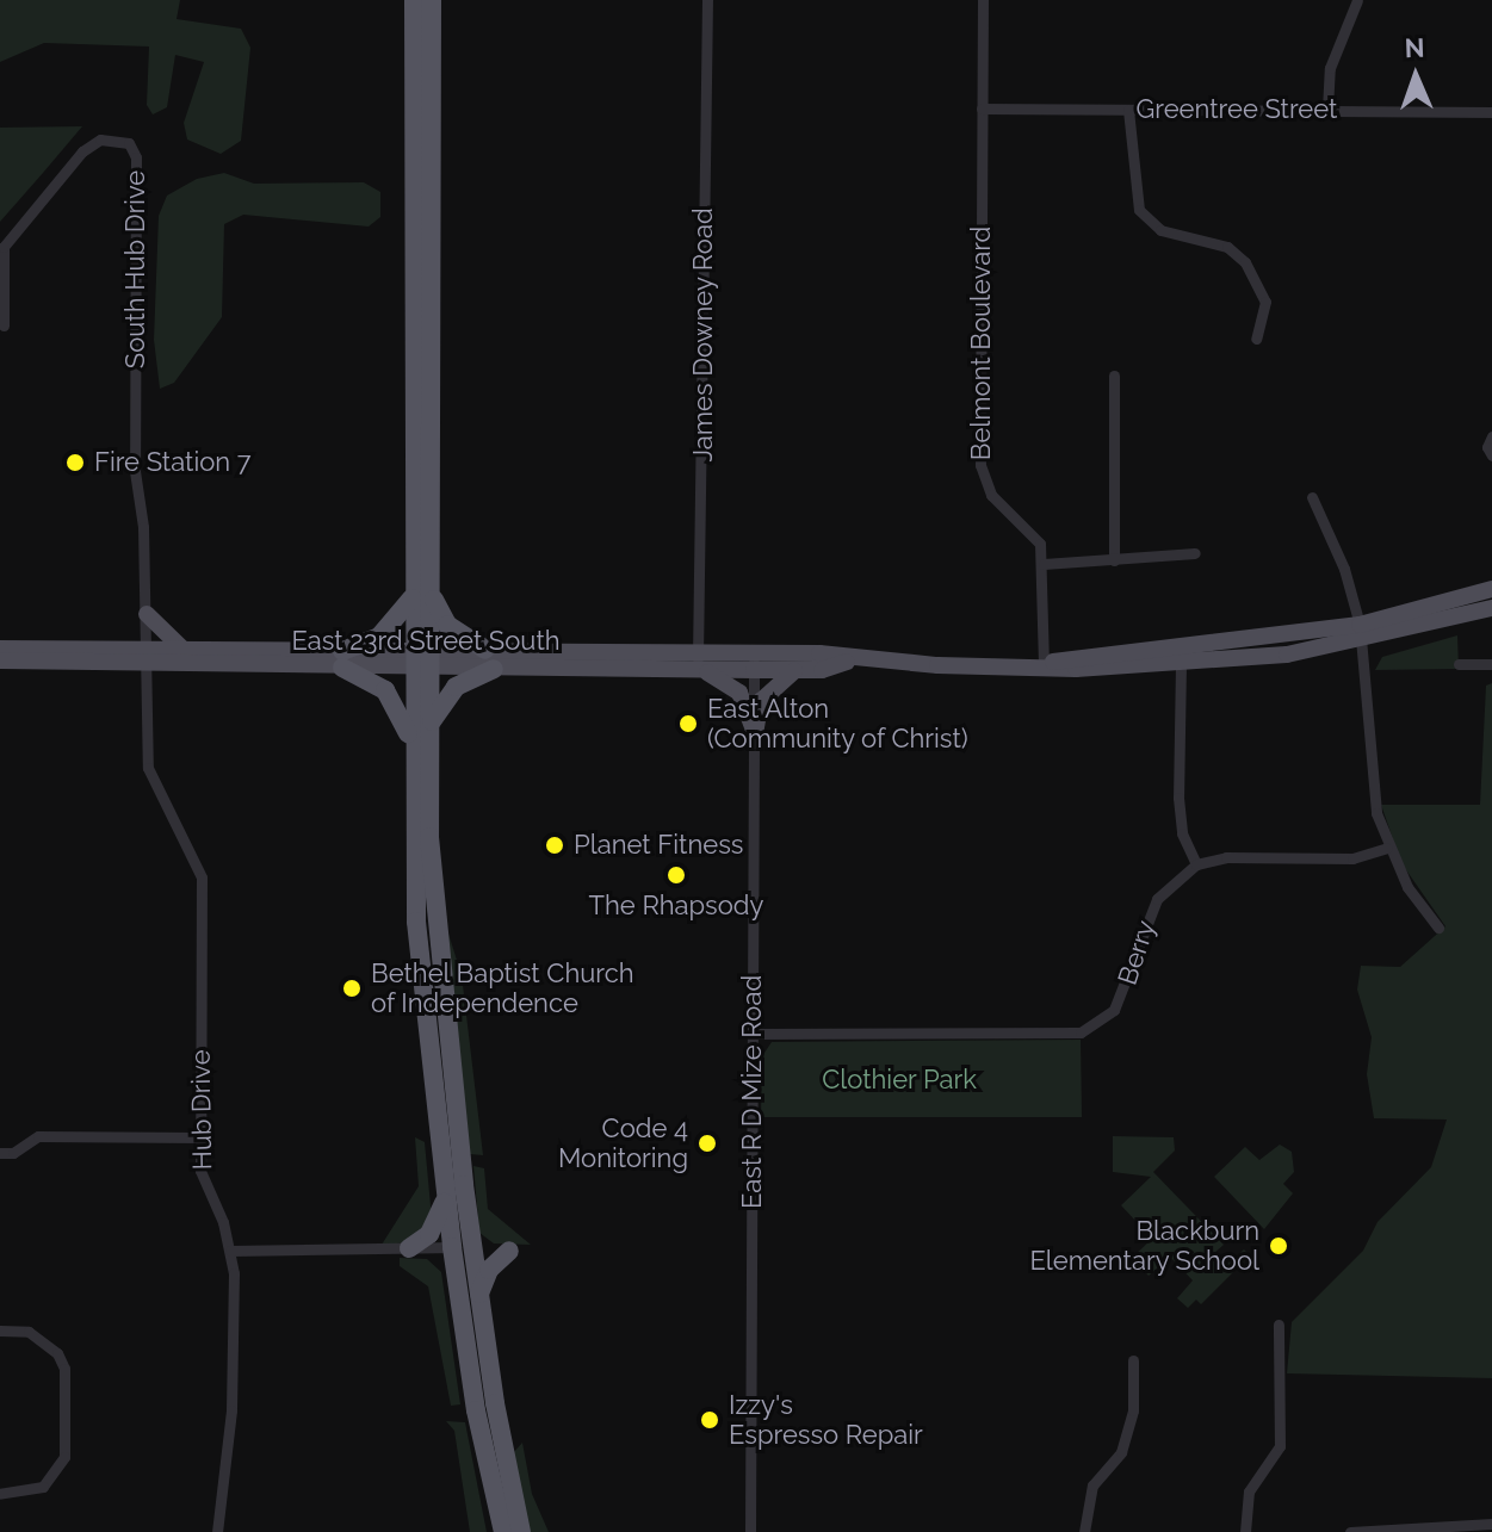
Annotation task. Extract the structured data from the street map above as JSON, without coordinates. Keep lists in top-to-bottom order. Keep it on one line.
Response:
{"streets":{"main road":["East 23rd Street South"],"street":["Greentree Street","South Hub Drive","James Downey Road","Belmont Boulevard","Berry","East R D Mize Road","Hub Drive"]},"crossings":[["Greentree Street","Belmont Boulevard"],["South Hub Drive","East 23rd Street South"],["South Hub Drive","Hub Drive"],["James Downey Road","East 23rd Street South"],["Belmont Boulevard","East 23rd Street South"],["East 23rd Street South","East R D Mize Road"],["East 23rd Street South","Hub Drive"],["Berry","East R D Mize Road"]],"parks":["Clothier Park"],"places":["Fire Station 7","East Alton (Community of Christ)","Planet Fitness","The Rhapsody","Bethel Baptist Church of Independence","Code 4 Monitoring","Blackburn Elementary School","Izzy's Espresso Repair"],"north":"top"}
